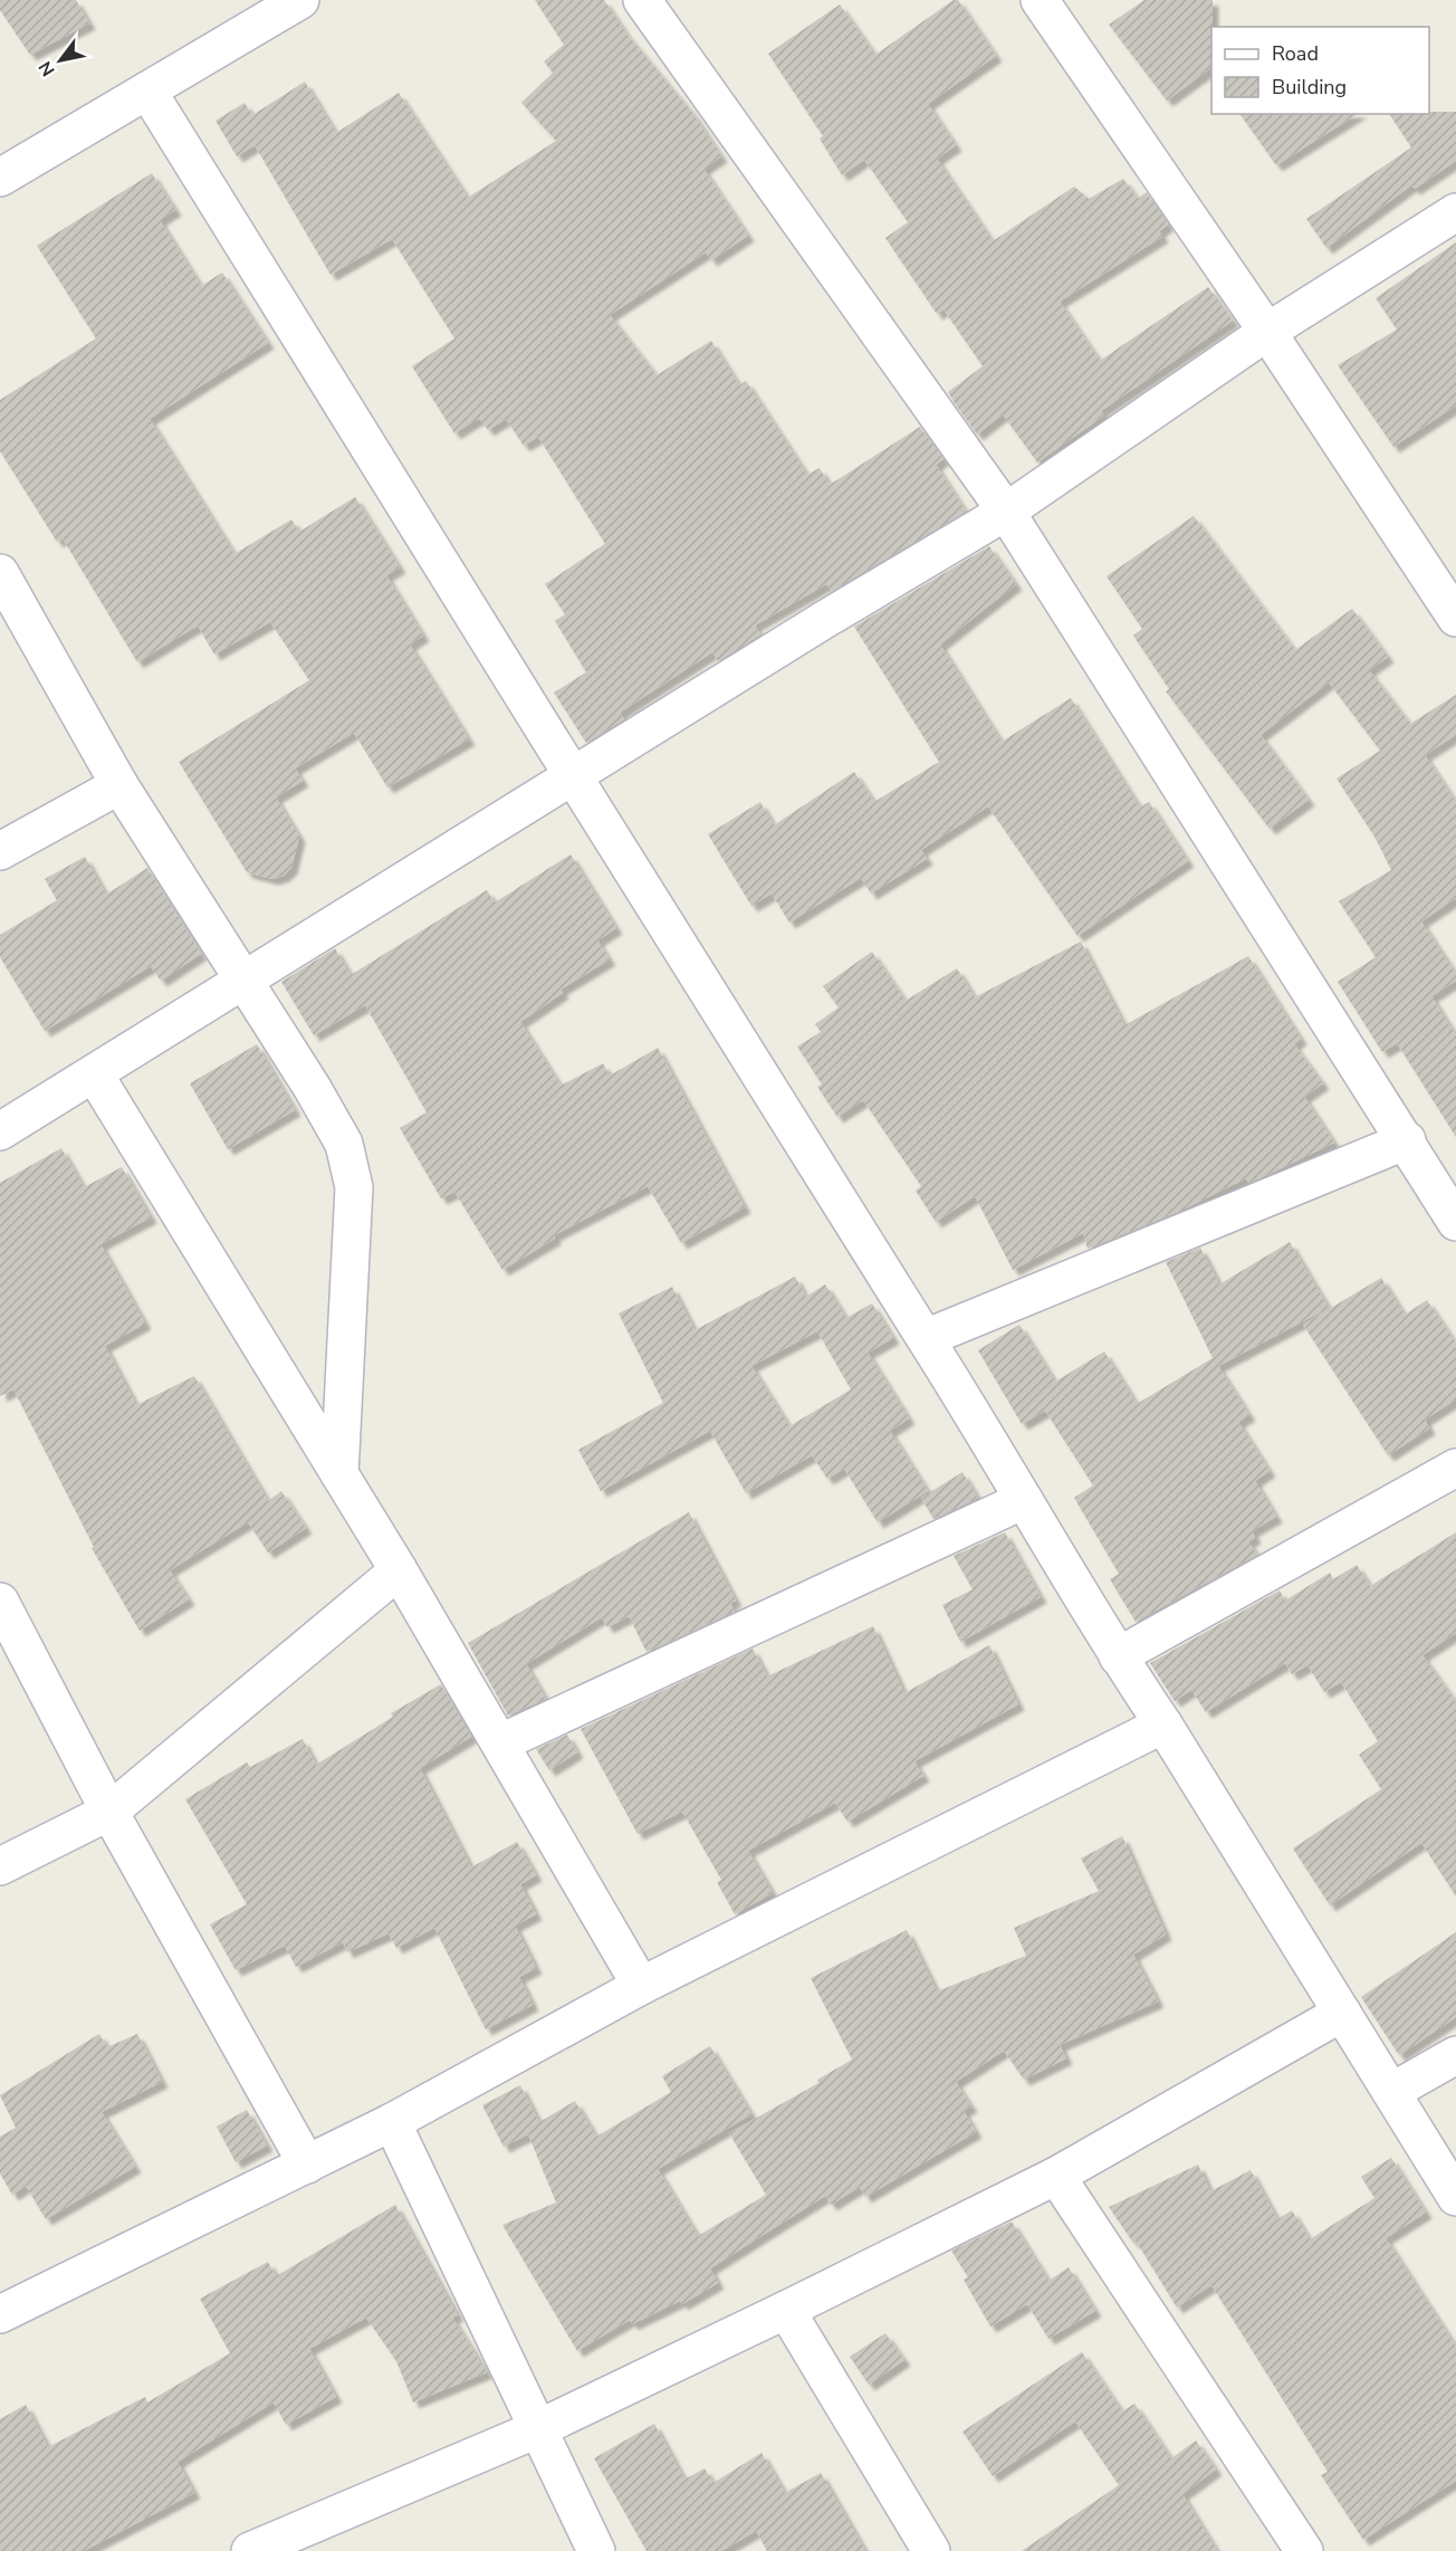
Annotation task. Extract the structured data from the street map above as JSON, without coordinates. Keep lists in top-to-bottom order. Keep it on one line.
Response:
{"legend":["Road","Building"],"north":"bottom left"}
